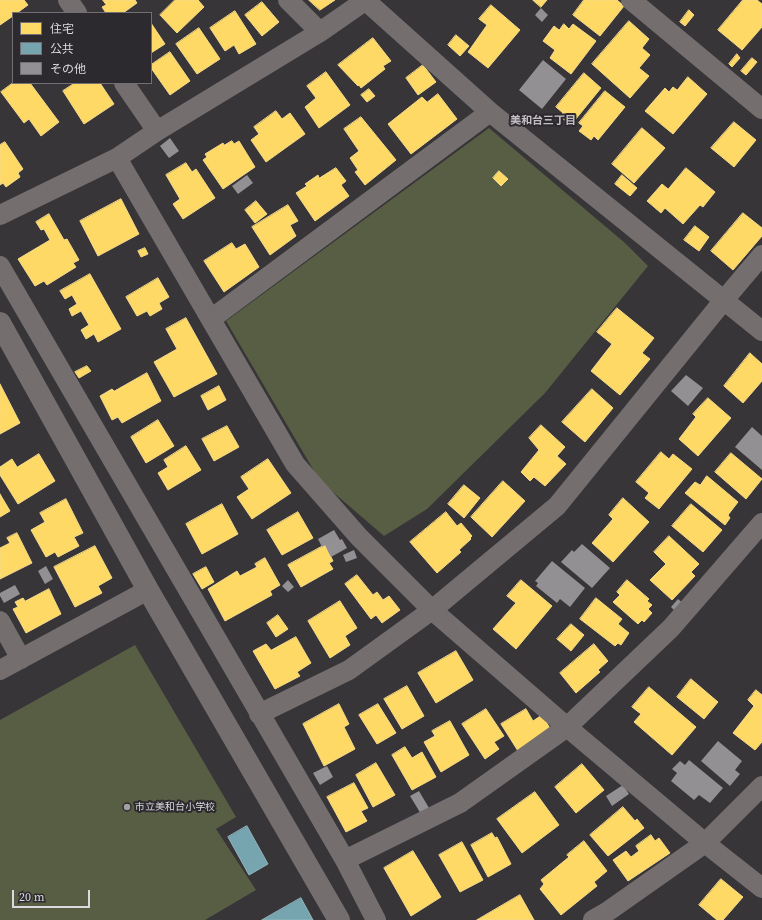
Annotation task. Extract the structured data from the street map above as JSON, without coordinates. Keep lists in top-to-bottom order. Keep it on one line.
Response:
{"districts":["美和台三丁目"],"places":["市立美和台小学校"],"legend":["住宅","公共","その他"],"scale_bar":"20 m"}
